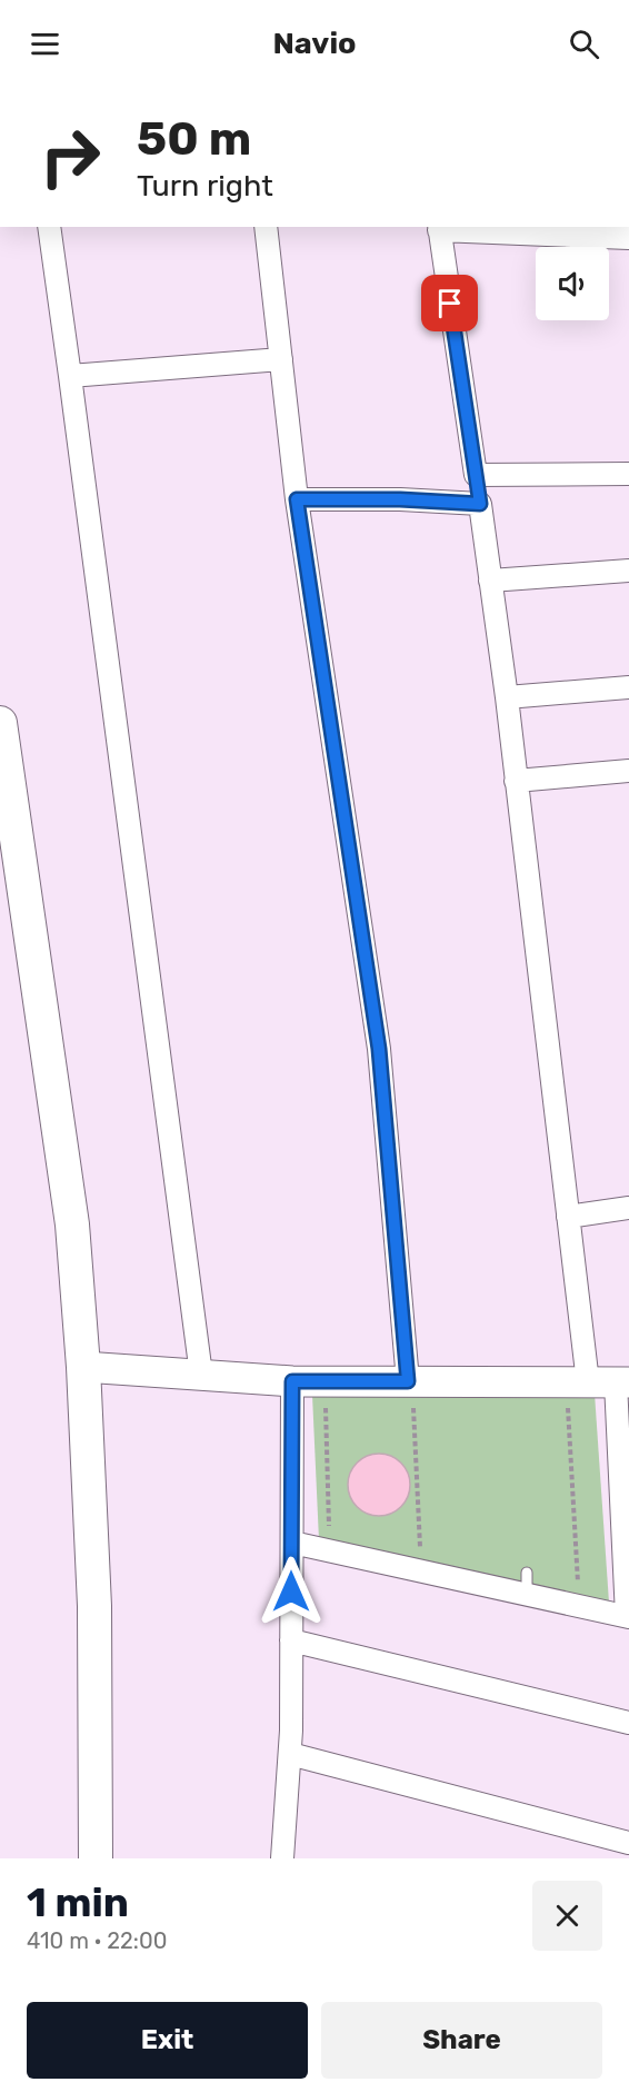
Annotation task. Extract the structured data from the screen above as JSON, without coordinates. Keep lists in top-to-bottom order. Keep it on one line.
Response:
{"page":{"header":"Navio","turn":["50 m","Turn right"],"heading":["1 min","410 m · 22:00"],"buttons":["Exit","Share"]}}
